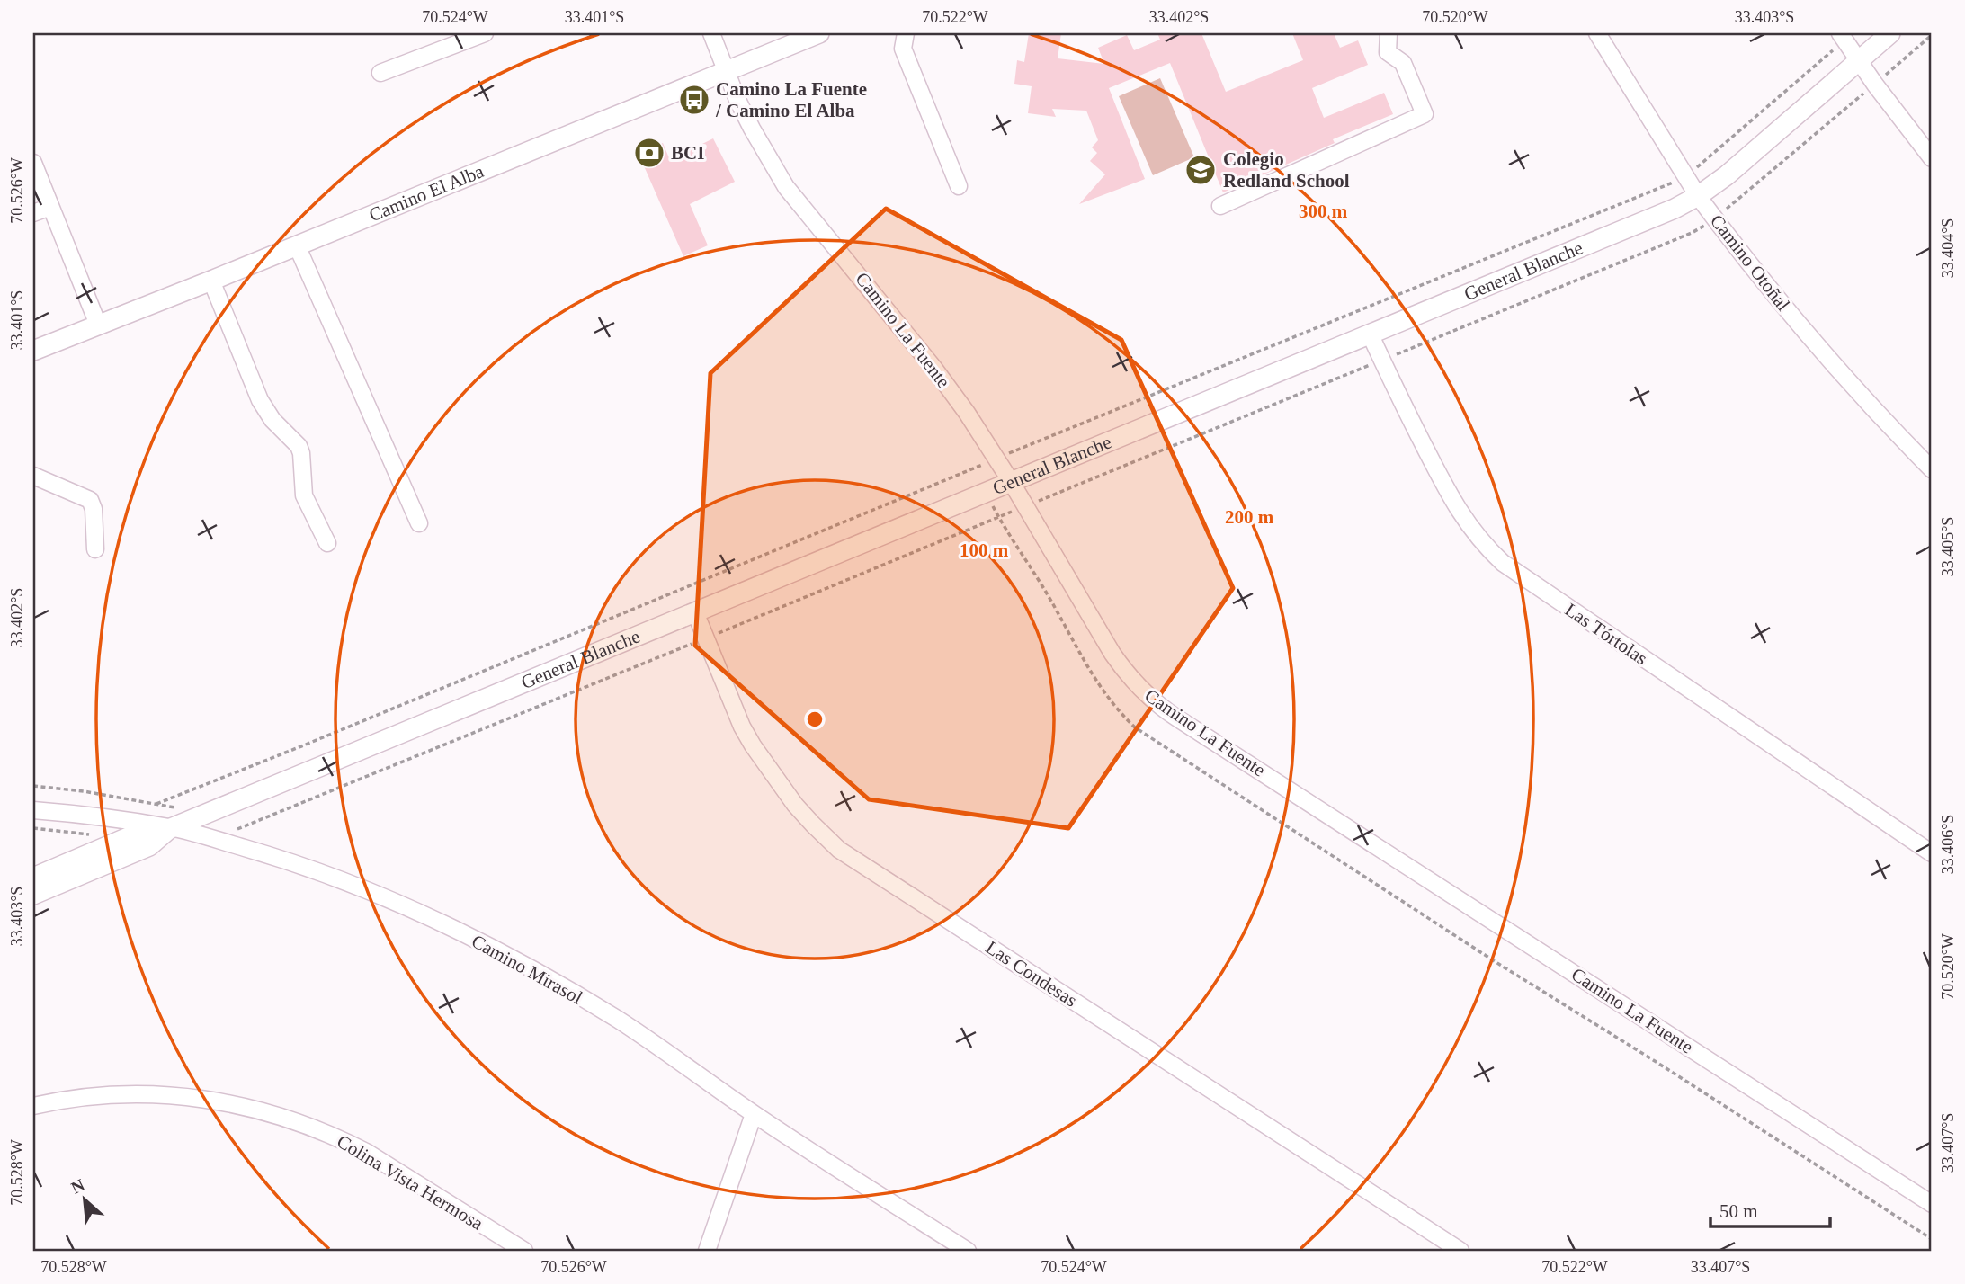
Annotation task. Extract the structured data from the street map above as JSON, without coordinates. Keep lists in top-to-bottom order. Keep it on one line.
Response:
{"streets":{"main road":["Camino El Alba","General Blanche"],"street":["Camino Otoñal","Camino La Fuente","Las Tórtolas","Camino Mirasol","Las Condesas","Colina Vista Hermosa"]},"crossings":[["Camino El Alba","Camino La Fuente"],["Camino Otoñal","General Blanche"],["General Blanche","Camino La Fuente"],["General Blanche","Las Tórtolas"],["General Blanche","Camino Mirasol"],["General Blanche","Las Condesas"]],"places":{"bus stop":["Camino La Fuente / Camino El Alba"],"bank":["BCI"],"school or university":["Colegio Redland School"]},"scale_bar":"50 m","north":"top left","coordinates":["70.524°W","33.401°S","70.522°W","33.402°S","70.520°W","33.403°S","70.526°W","33.404°S","33.405°S","33.406°S","33.407°S","70.528°W"],"rings":["300 m","200 m","100 m"]}
